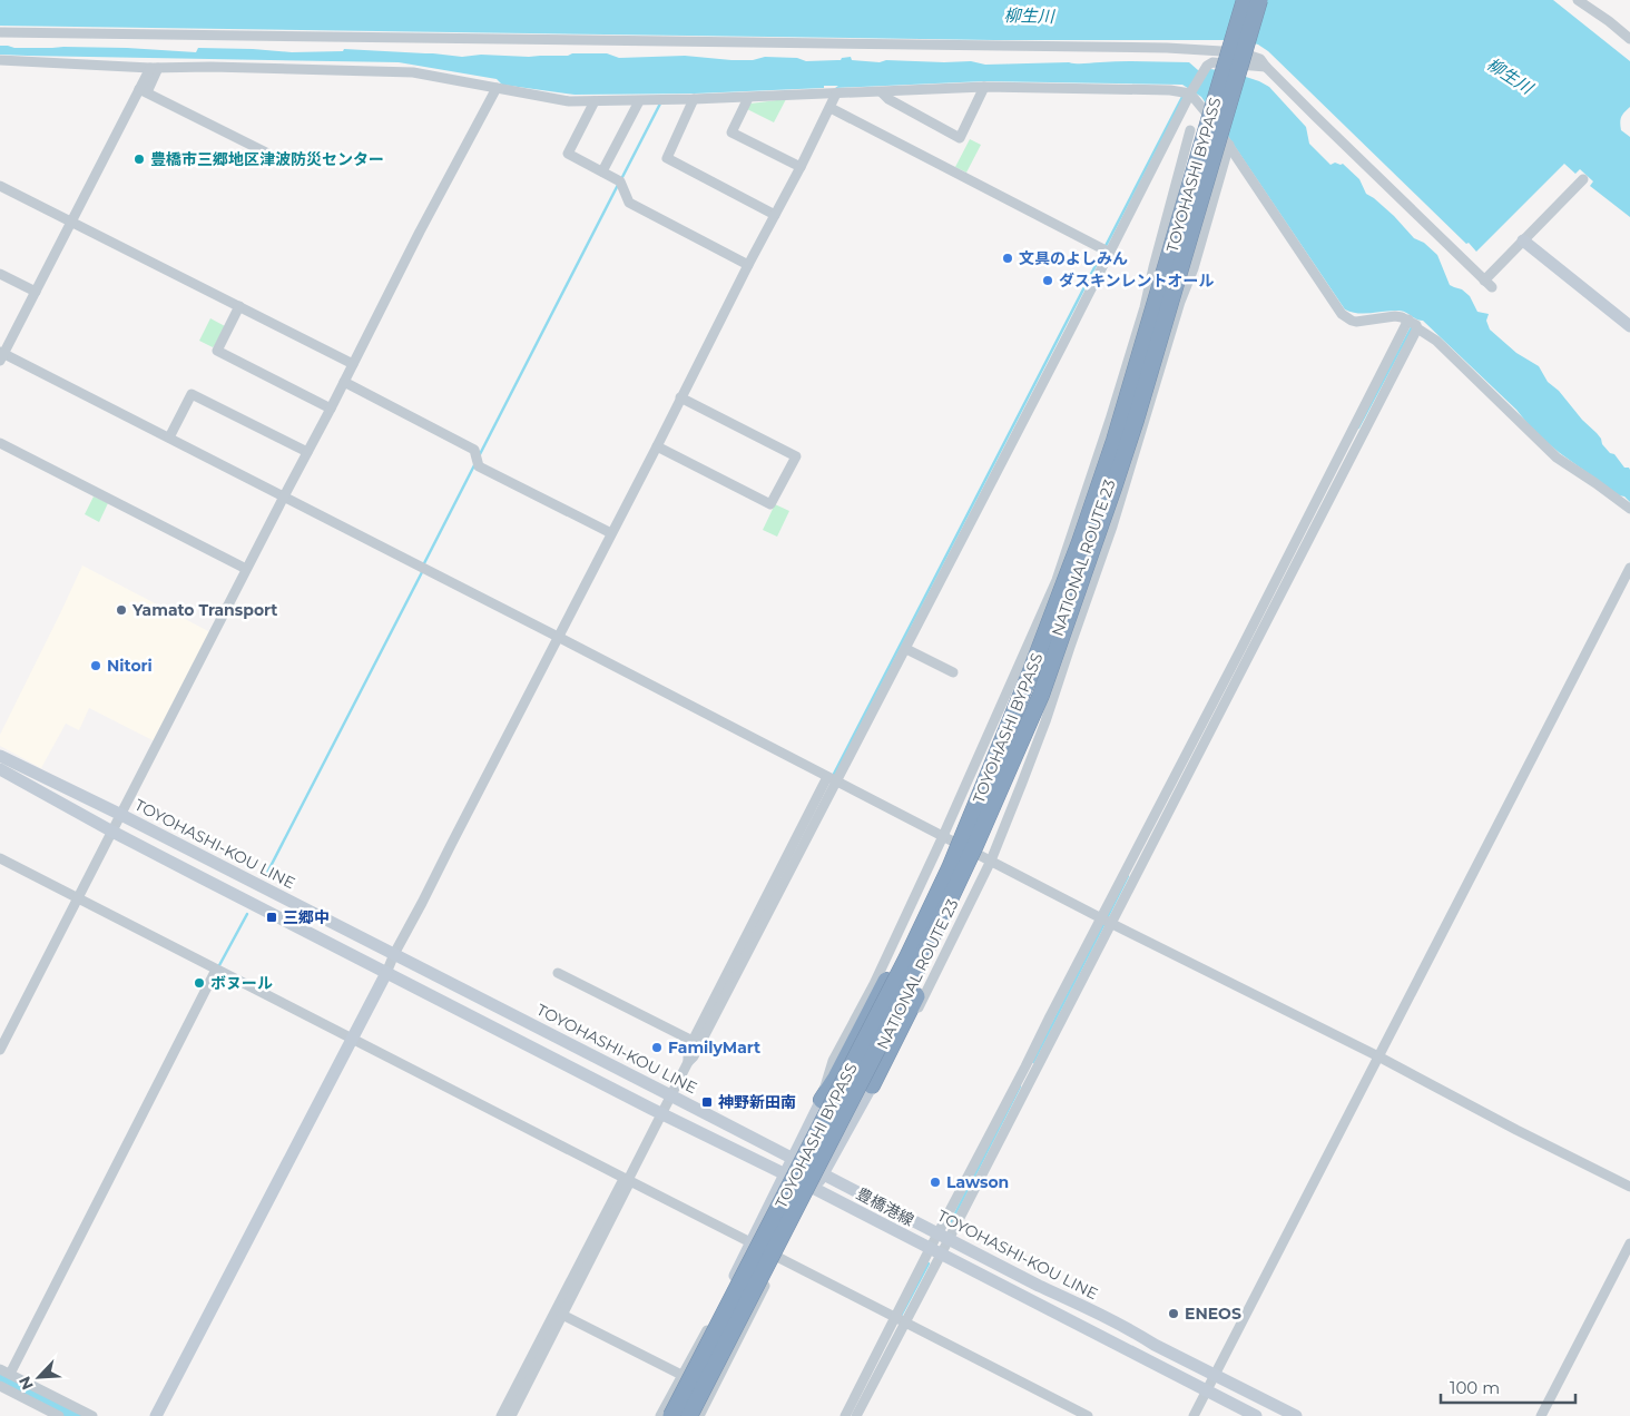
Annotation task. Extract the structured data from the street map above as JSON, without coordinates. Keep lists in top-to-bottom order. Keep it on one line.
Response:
{"streets":{"highway":["TOYOHASHI BYPASS"],"main road":["TOYOHASHI-KOU LINE","豊橋港線"],"street":["NATIONAL ROUTE 23"]},"water":["柳生川"],"places":{"other":["豊橋市三郷地区津波防災センター","文具のよしみん","ダスキンレントオール","Yamato Transport","Nitori","ボヌール","FamilyMart","Lawson","ENEOS"],"transit":["三郷中","神野新田南"]},"scale_bar":"100 m","north":"bottom left"}
